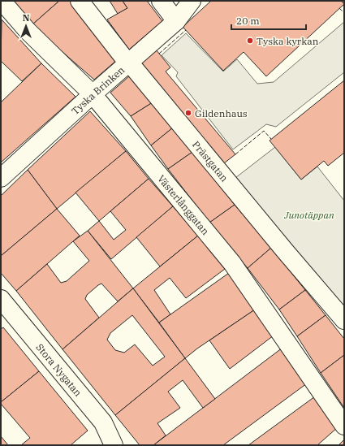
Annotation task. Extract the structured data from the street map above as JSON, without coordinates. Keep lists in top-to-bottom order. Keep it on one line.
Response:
{"streets":{"street":["Tyska Brinken","Prästgatan","Västerlånggatan","Stora Nygatan"]},"crossings":[["Tyska Brinken","Prästgatan"],["Tyska Brinken","Västerlånggatan"]],"parks":["Junotäppan"],"places":["Tyska kyrkan","Gildenhaus"],"scale_bar":"20 m","north":"top"}
